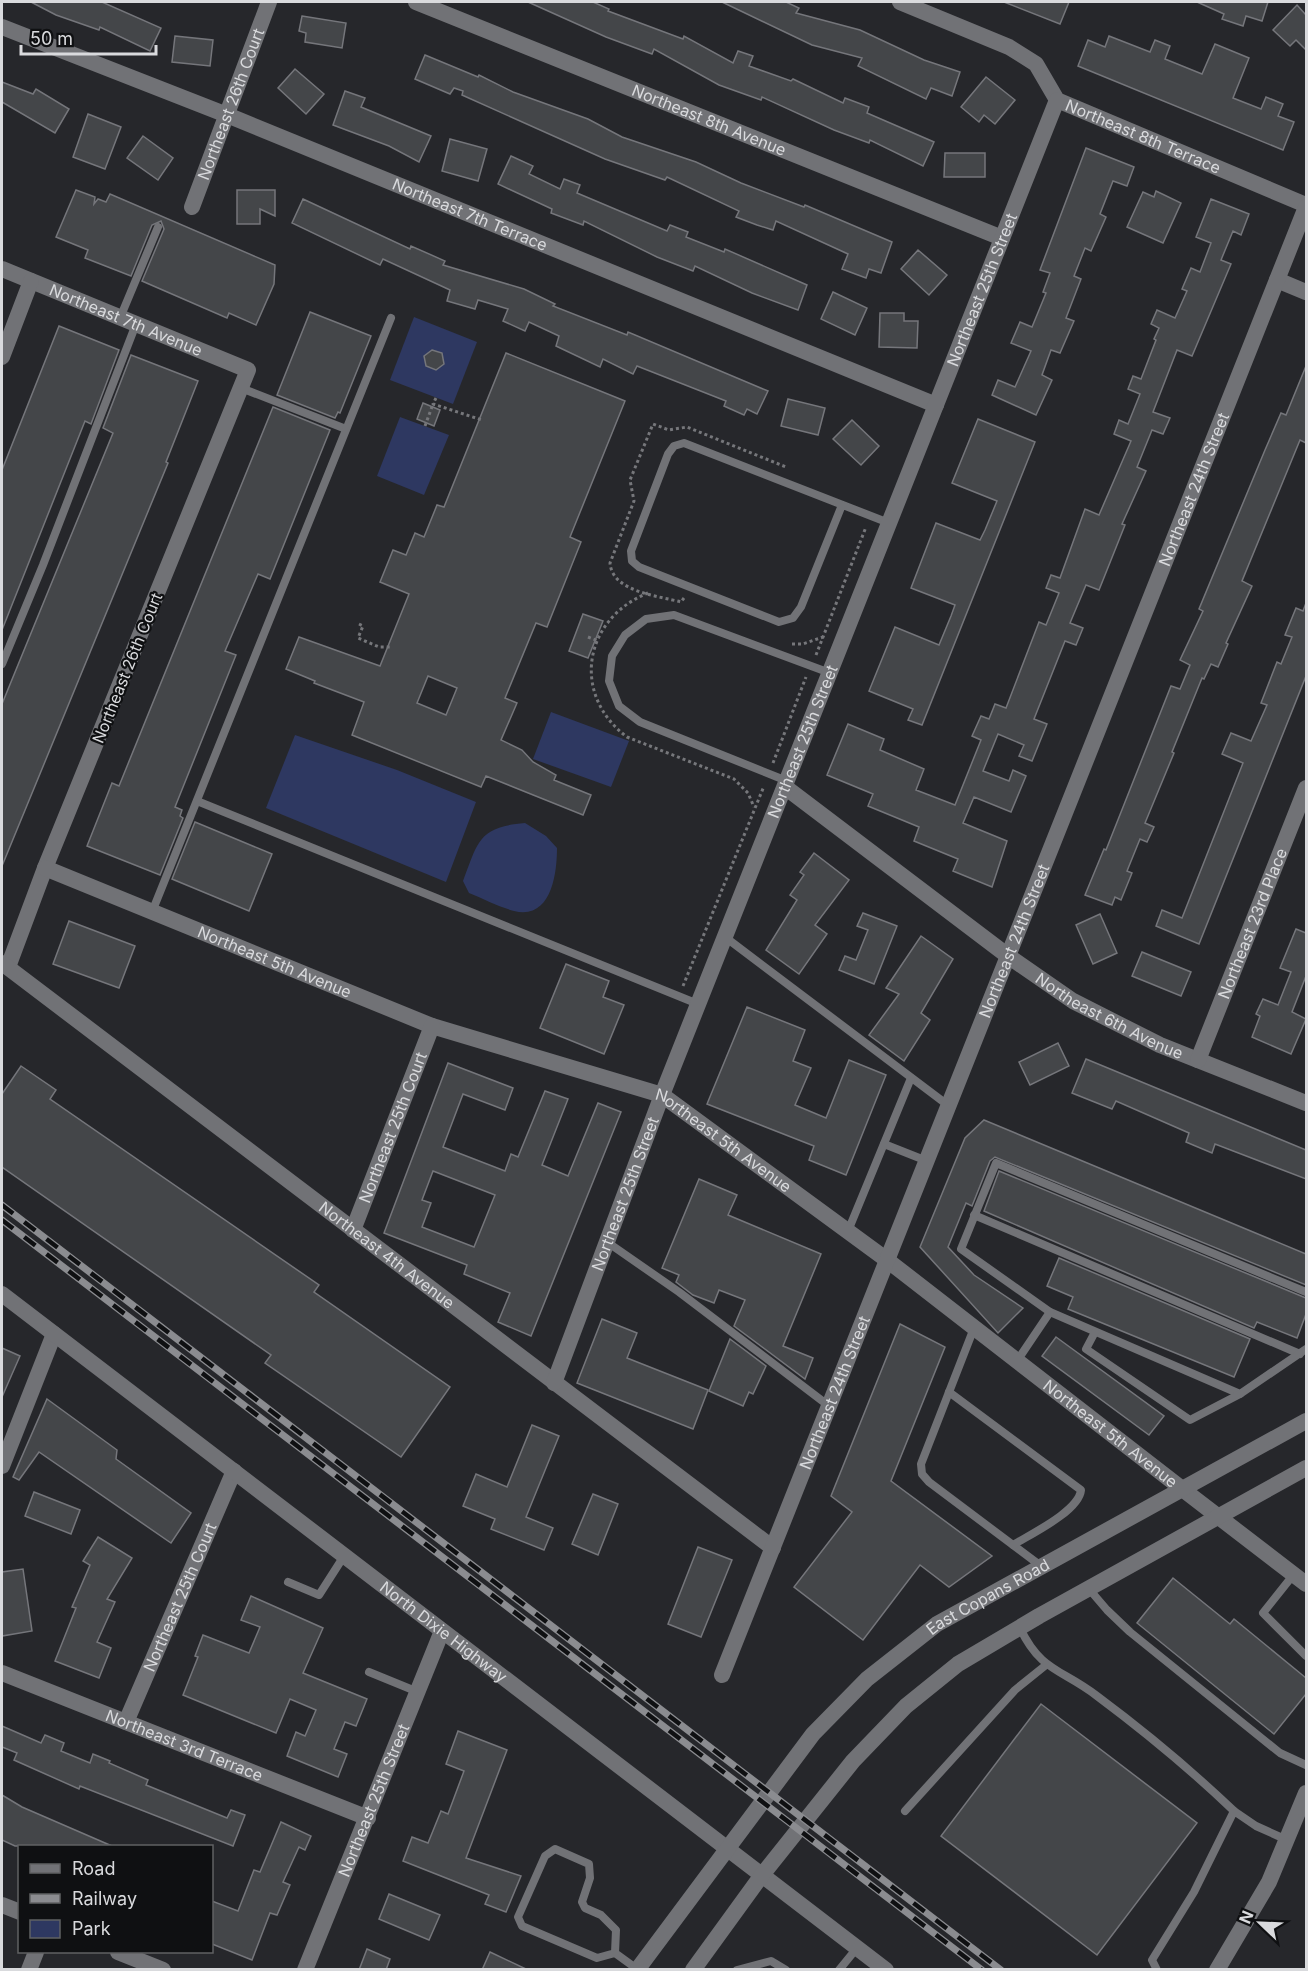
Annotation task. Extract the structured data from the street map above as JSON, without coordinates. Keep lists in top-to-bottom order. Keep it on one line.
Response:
{"streets":{"street":["Northeast 26th Court","Northeast 8th Avenue","Northeast 8th Terrace","Northeast 7th Terrace","Northeast 25th Street","Northeast 7th Avenue","Northeast 24th Street","Northeast 23rd Place","Northeast 5th Avenue","Northeast 6th Avenue","Northeast 25th Court","Northeast 4th Avenue","East Copans Road","North Dixie Highway","Northeast 3rd Terrace"]},"crossings":[["Northeast 26th Court","Northeast 7th Terrace"],["Northeast 26th Court","Northeast 7th Avenue"],["Northeast 26th Court","Northeast 5th Avenue"],["Northeast 26th Court","Northeast 4th Avenue"],["Northeast 8th Avenue","Northeast 25th Street"],["Northeast 8th Terrace","Northeast 25th Street"],["Northeast 8th Terrace","Northeast 24th Street"],["Northeast 7th Terrace","Northeast 25th Street"],["Northeast 25th Street","Northeast 5th Avenue"],["Northeast 25th Street","Northeast 6th Avenue"],["Northeast 25th Street","Northeast 4th Avenue"],["Northeast 25th Street","North Dixie Highway"],["Northeast 25th Street","Northeast 3rd Terrace"],["Northeast 24th Street","Northeast 5th Avenue"],["Northeast 24th Street","Northeast 6th Avenue"],["Northeast 24th Street","Northeast 4th Avenue"],["Northeast 23rd Place","Northeast 6th Avenue"],["Northeast 5th Avenue","Northeast 25th Court"],["Northeast 5th Avenue","East Copans Road"],["Northeast 25th Court","Northeast 4th Avenue"],["Northeast 25th Court","North Dixie Highway"],["Northeast 25th Court","Northeast 3rd Terrace"],["East Copans Road","North Dixie Highway"]],"legend":["Road","Railway","Park"],"scale_bar":"50 m","north":"top left"}
